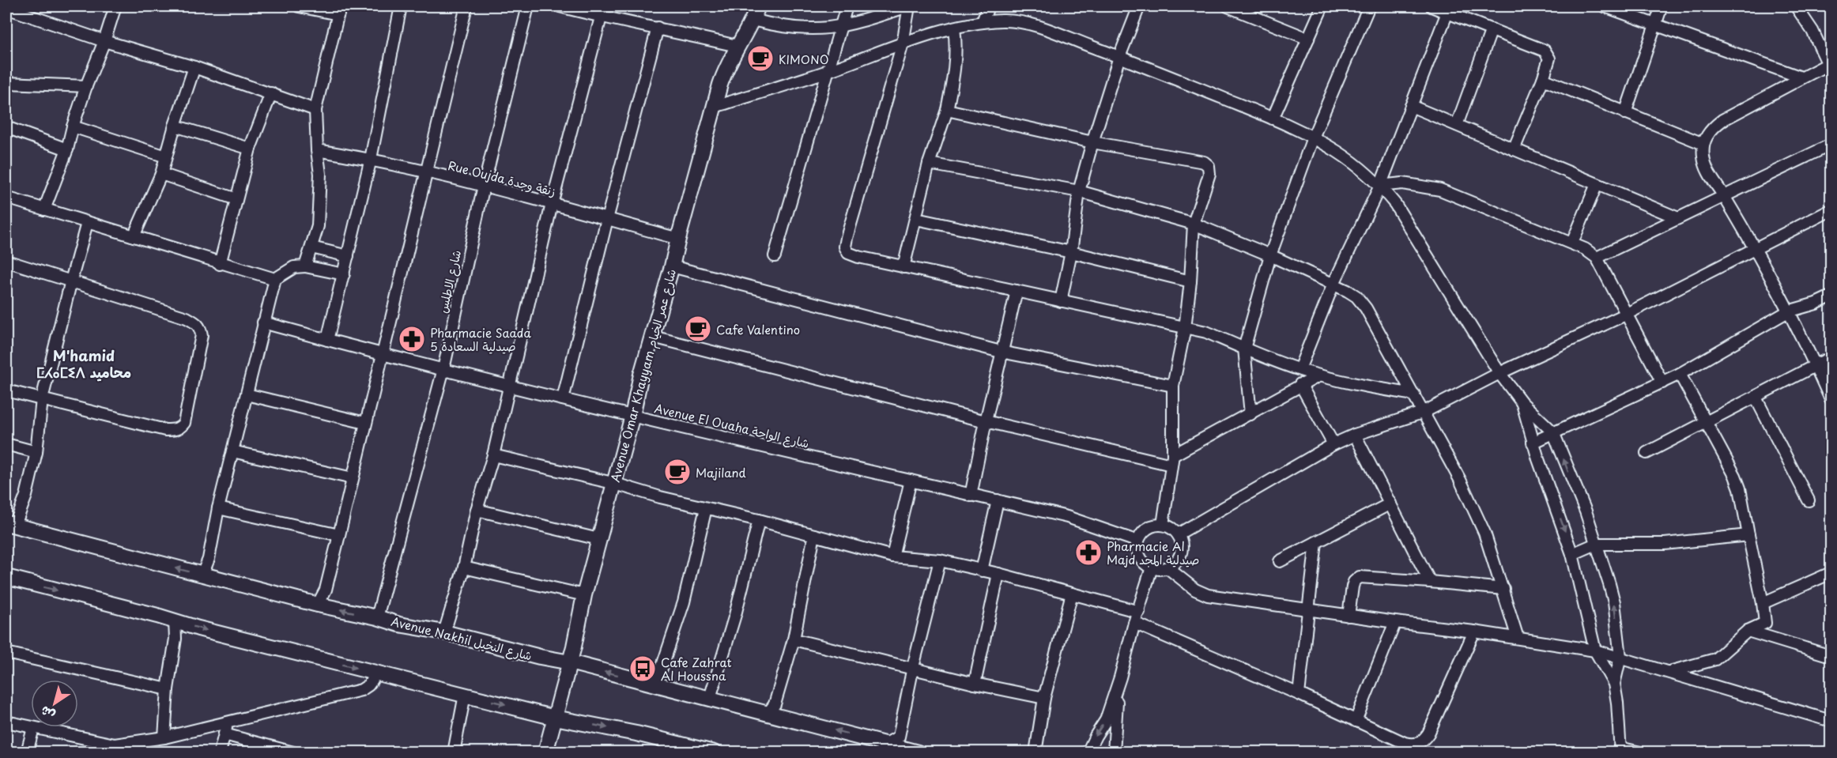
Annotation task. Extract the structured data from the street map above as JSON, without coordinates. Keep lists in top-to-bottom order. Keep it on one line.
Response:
{"streets":{"street":["Rue Oujda زنقة وجدة","شارع الاطلس","Avenue Omar Khayyam شارع عمر الخيام","Avenue El Ouaha شارع الواحة","Avenue Nakhil شارع النخيل"]},"crossings":[["Rue Oujda زنقة وجدة","شارع الاطلس"],["Rue Oujda زنقة وجدة","Avenue Omar Khayyam شارع عمر الخيام"],["شارع الاطلس","Avenue El Ouaha شارع الواحة"],["شارع الاطلس","Avenue Nakhil شارع النخيل"],["Avenue Omar Khayyam شارع عمر الخيام","Avenue El Ouaha شارع الواحة"],["Avenue Omar Khayyam شارع عمر الخيام","Avenue Nakhil شارع النخيل"]],"districts":["M'hamid ⵎⵃⴰⵎⵉⴷ محاميد"],"places":{"cafe":["KIMONO","Cafe Valentino","Majiland"],"pharmacy":["Pharmacie Saada 5 صيدلية السعادة","Pharmacie Al Majd صيدلية المجد"],"bus stop":["Cafe Zahrat Al Houssna"]},"north":"bottom left"}
